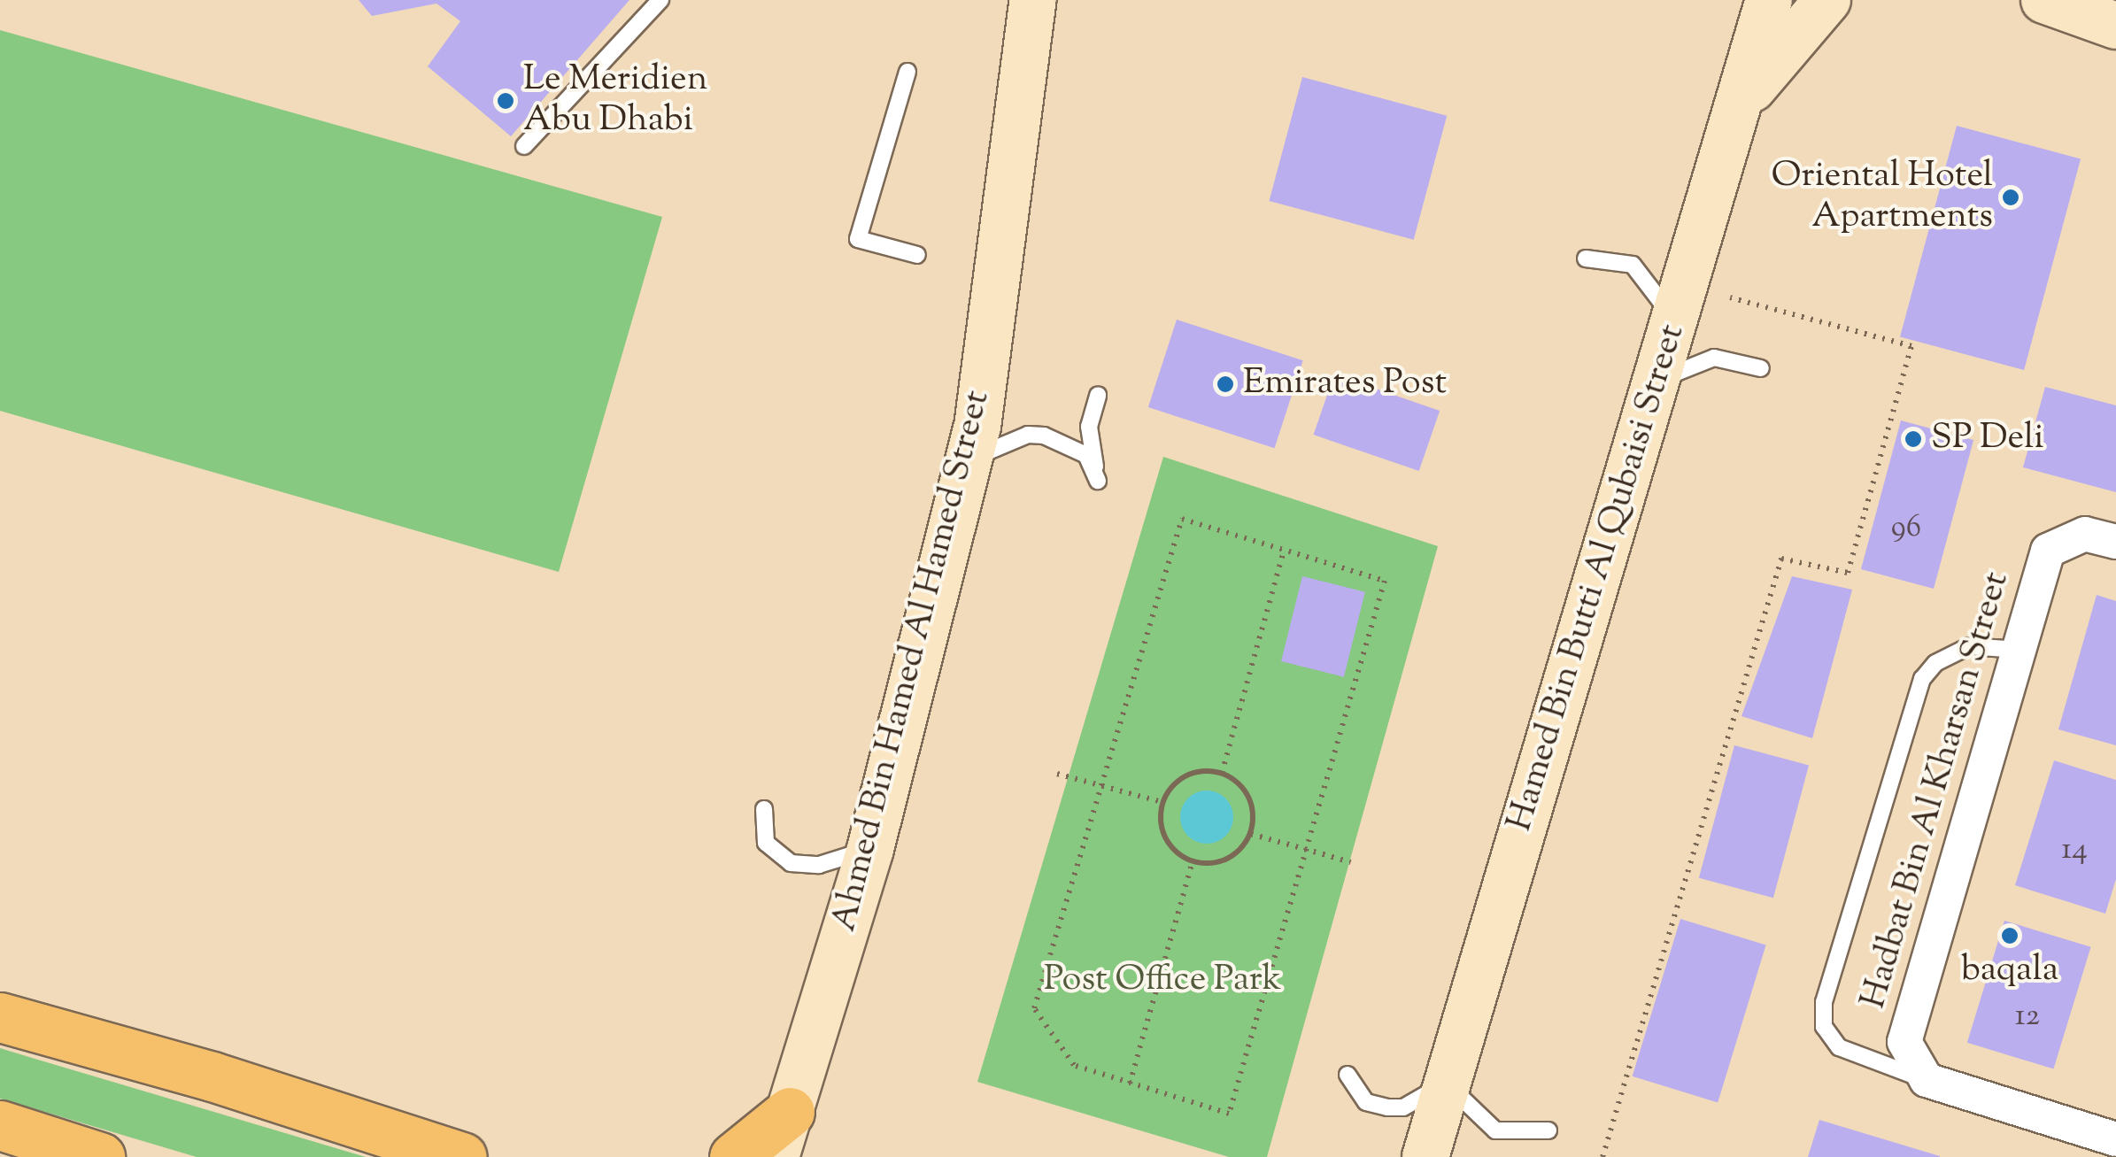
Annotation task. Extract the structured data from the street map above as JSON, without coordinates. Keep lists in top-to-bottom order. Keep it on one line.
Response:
{"streets":{"main road":["Hamed Bin Butti Al Qubaisi Street","Ahmed Bin Hamed Al Hamed Street"],"street":["Hadbat Bin Al Kharsan Street"]},"parks":["Post Office Park"],"places":["Le Meridien Abu Dhabi","Oriental Hotel Apartments","Emirates Post","SP Deli","baqala"],"house_numbers":["96","14","12"]}
